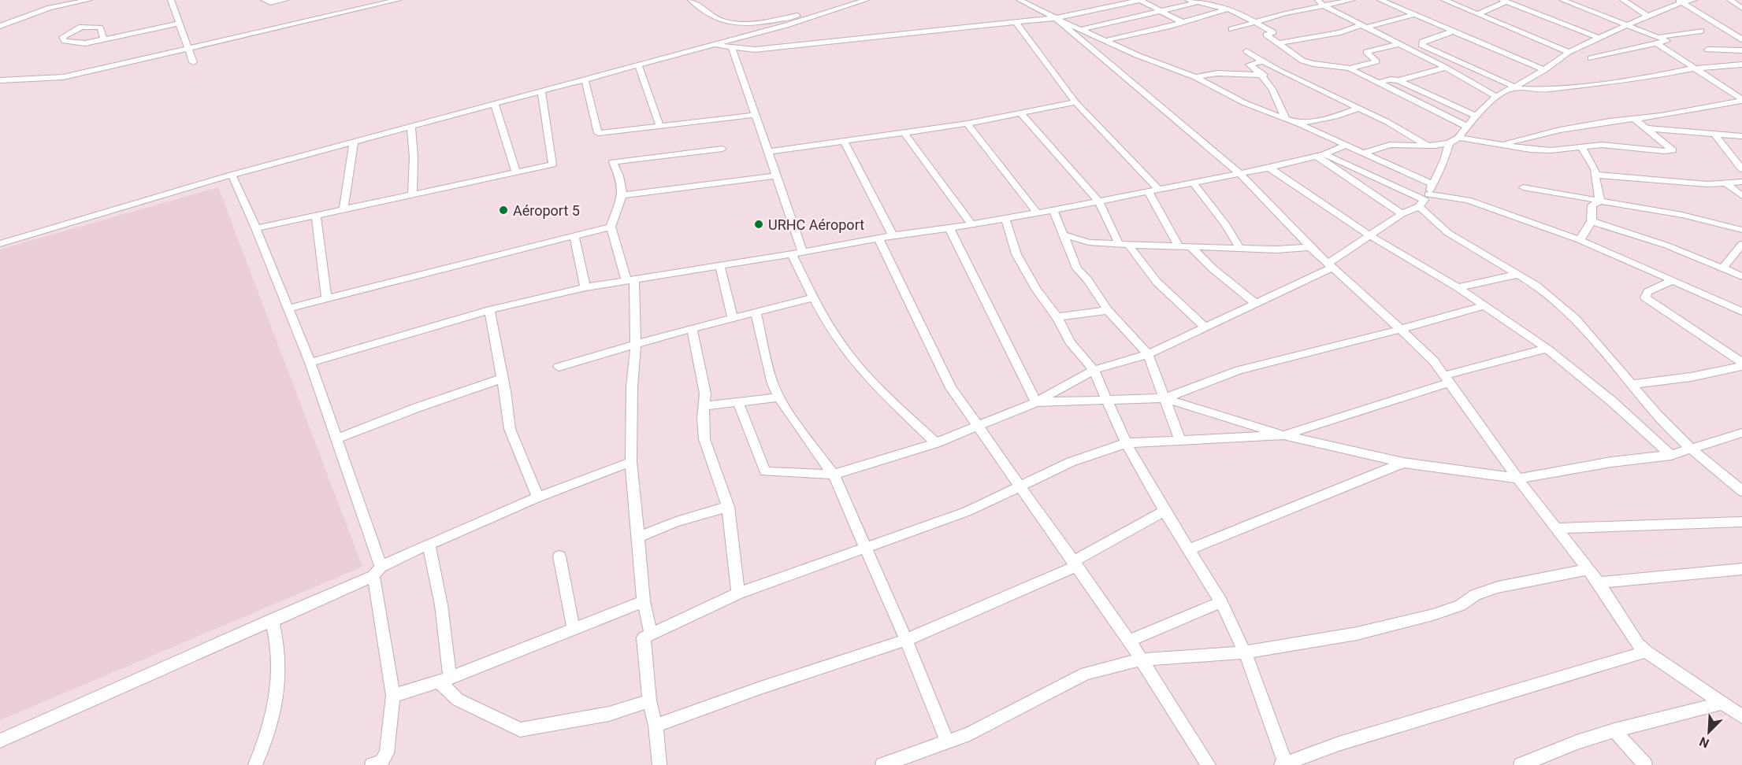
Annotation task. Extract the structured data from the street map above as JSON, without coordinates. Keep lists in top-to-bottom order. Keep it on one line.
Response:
{"places":["Aéroport 5","URHC Aéroport"],"north":"bottom left"}
